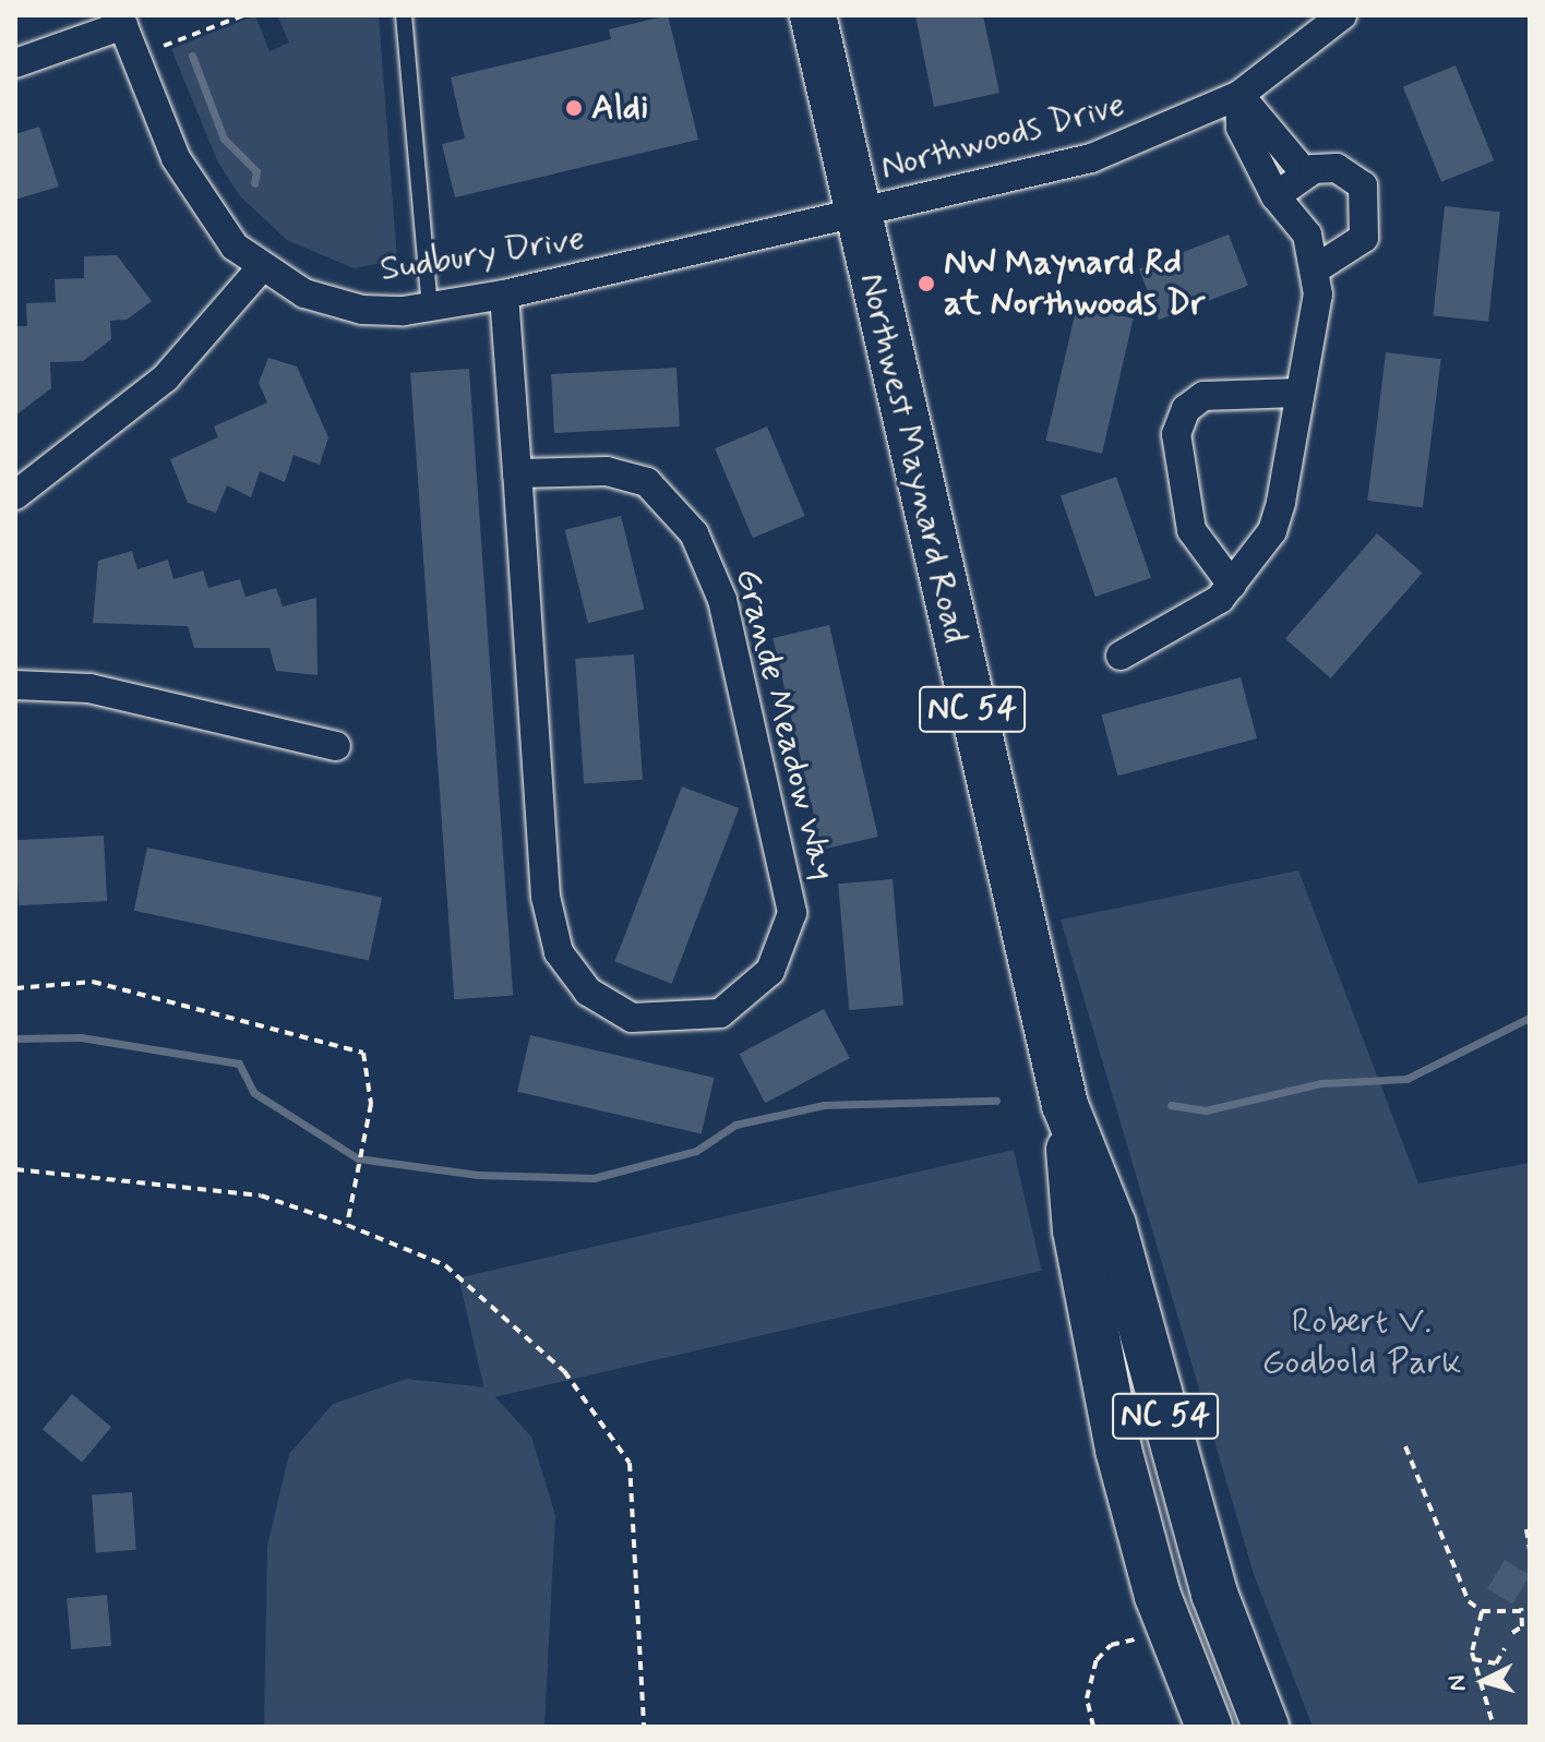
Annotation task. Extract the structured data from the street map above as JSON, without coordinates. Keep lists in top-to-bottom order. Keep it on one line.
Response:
{"streets":{"main road":["Northwest Maynard Road","NC 54"],"street":["Northwoods Drive","Sudbury Drive","Grande Meadow Way"]},"crossings":[["Northwoods Drive","Sudbury Drive"],["Northwoods Drive","Northwest Maynard Road"],["Sudbury Drive","Northwest Maynard Road"],["Sudbury Drive","Grande Meadow Way"]],"parks":["Robert V. Godbold Park"],"places":["Aldi","NW Maynard Rd at Northwoods Dr"],"north":"left"}
